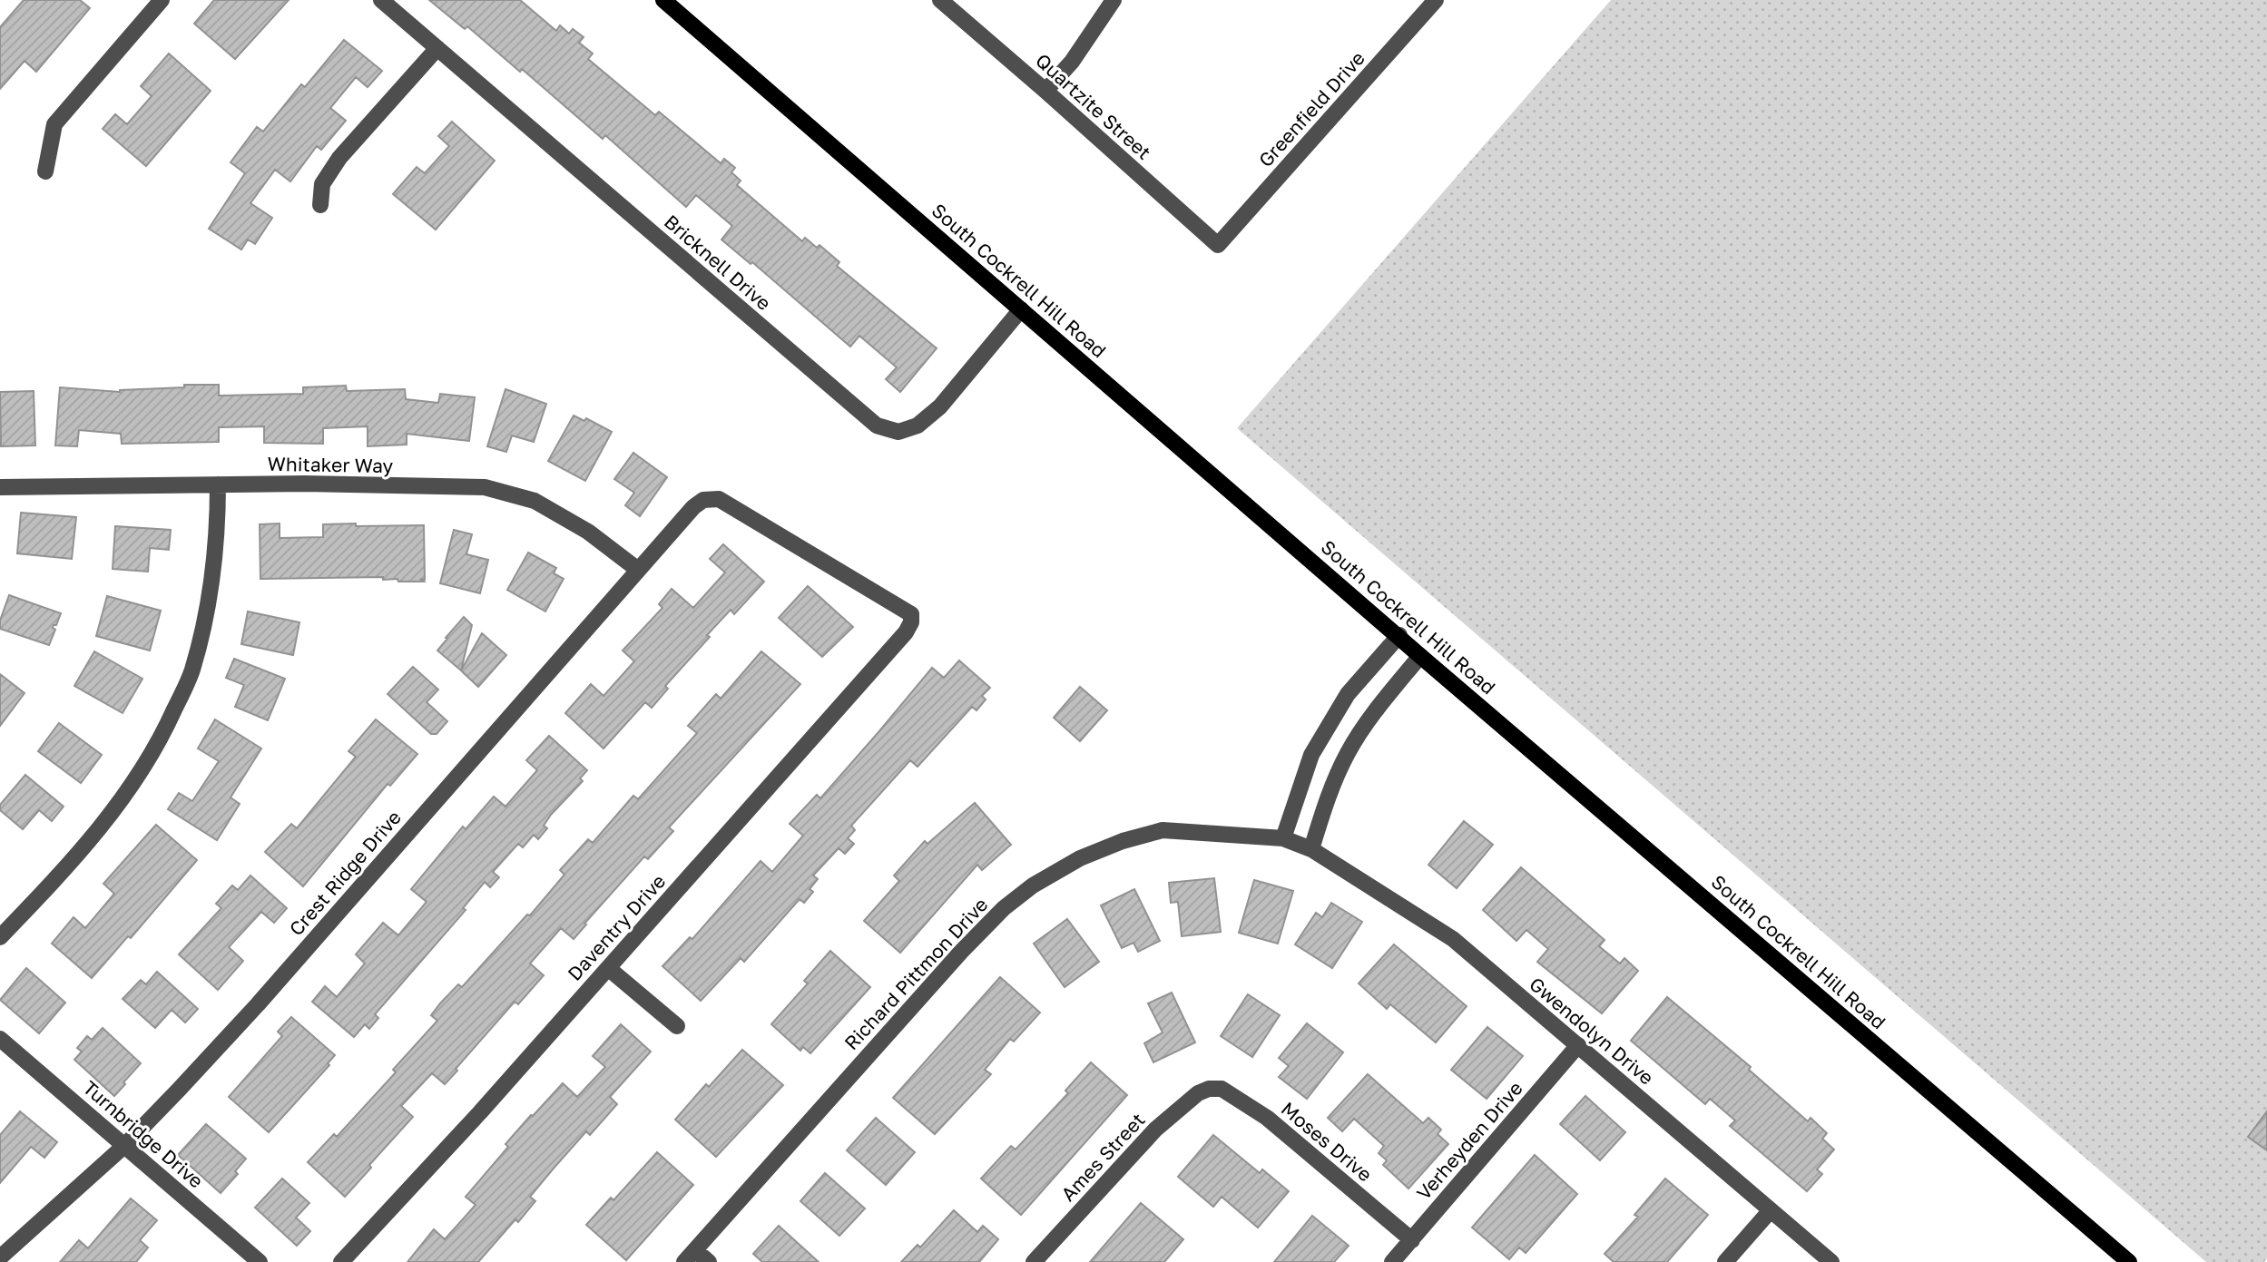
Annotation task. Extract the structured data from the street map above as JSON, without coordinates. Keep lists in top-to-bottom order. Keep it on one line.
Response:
{"streets":{"main road":["South Cockrell Hill Road"],"street":["Quartzite Street","Greenfield Drive","Bricknell Drive","Whitaker Way","Crest Ridge Drive","Daventry Drive","Richard Pittmon Drive","Gwendolyn Drive","Turnbridge Drive","Verheyden Drive","Moses Drive","Ames Street"]},"crossings":[["Quartzite Street","Greenfield Drive"],["Bricknell Drive","South Cockrell Hill Road"],["Whitaker Way","Crest Ridge Drive"],["Crest Ridge Drive","Daventry Drive"],["Crest Ridge Drive","Turnbridge Drive"],["Richard Pittmon Drive","Gwendolyn Drive"],["Gwendolyn Drive","Verheyden Drive"],["Verheyden Drive","Moses Drive"],["Moses Drive","Ames Street"]]}
